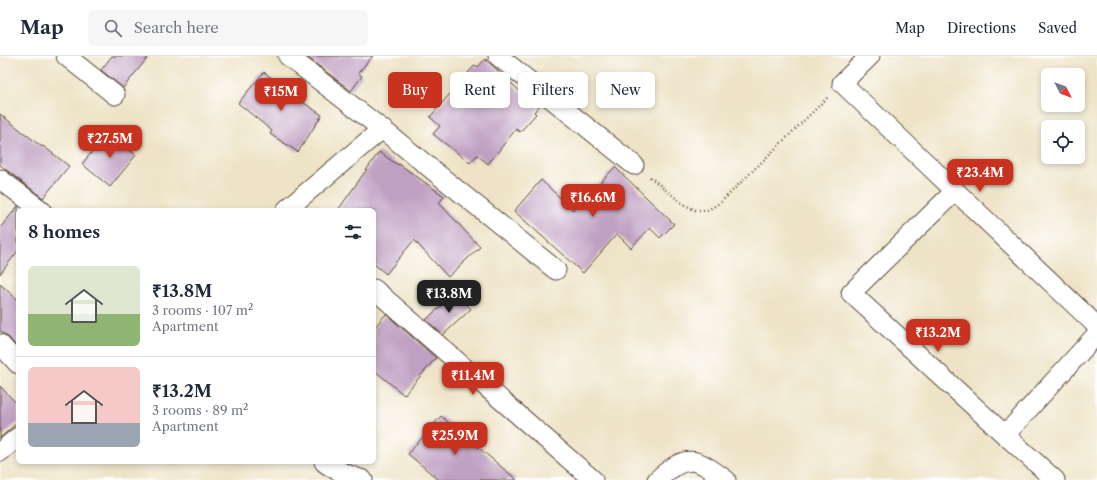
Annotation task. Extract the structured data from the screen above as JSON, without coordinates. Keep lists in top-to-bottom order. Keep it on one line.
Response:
{"north":"bottom right","page":{"header":"Map","search":"Search here","nav":["Map","Directions","Saved"],"chip":["Buy","Rent","Filters","New"],"price":["₹15M","₹27.5M","₹23.4M","₹16.6M","₹13.8M","₹13.2M","₹11.4M","₹25.9M"],"heading":"8 homes","list":[{"name":"₹13.8M","note":"3 rooms · 107 m² · Apartment"},{"name":"₹13.2M","note":"3 rooms · 89 m² · Apartment"}]}}
